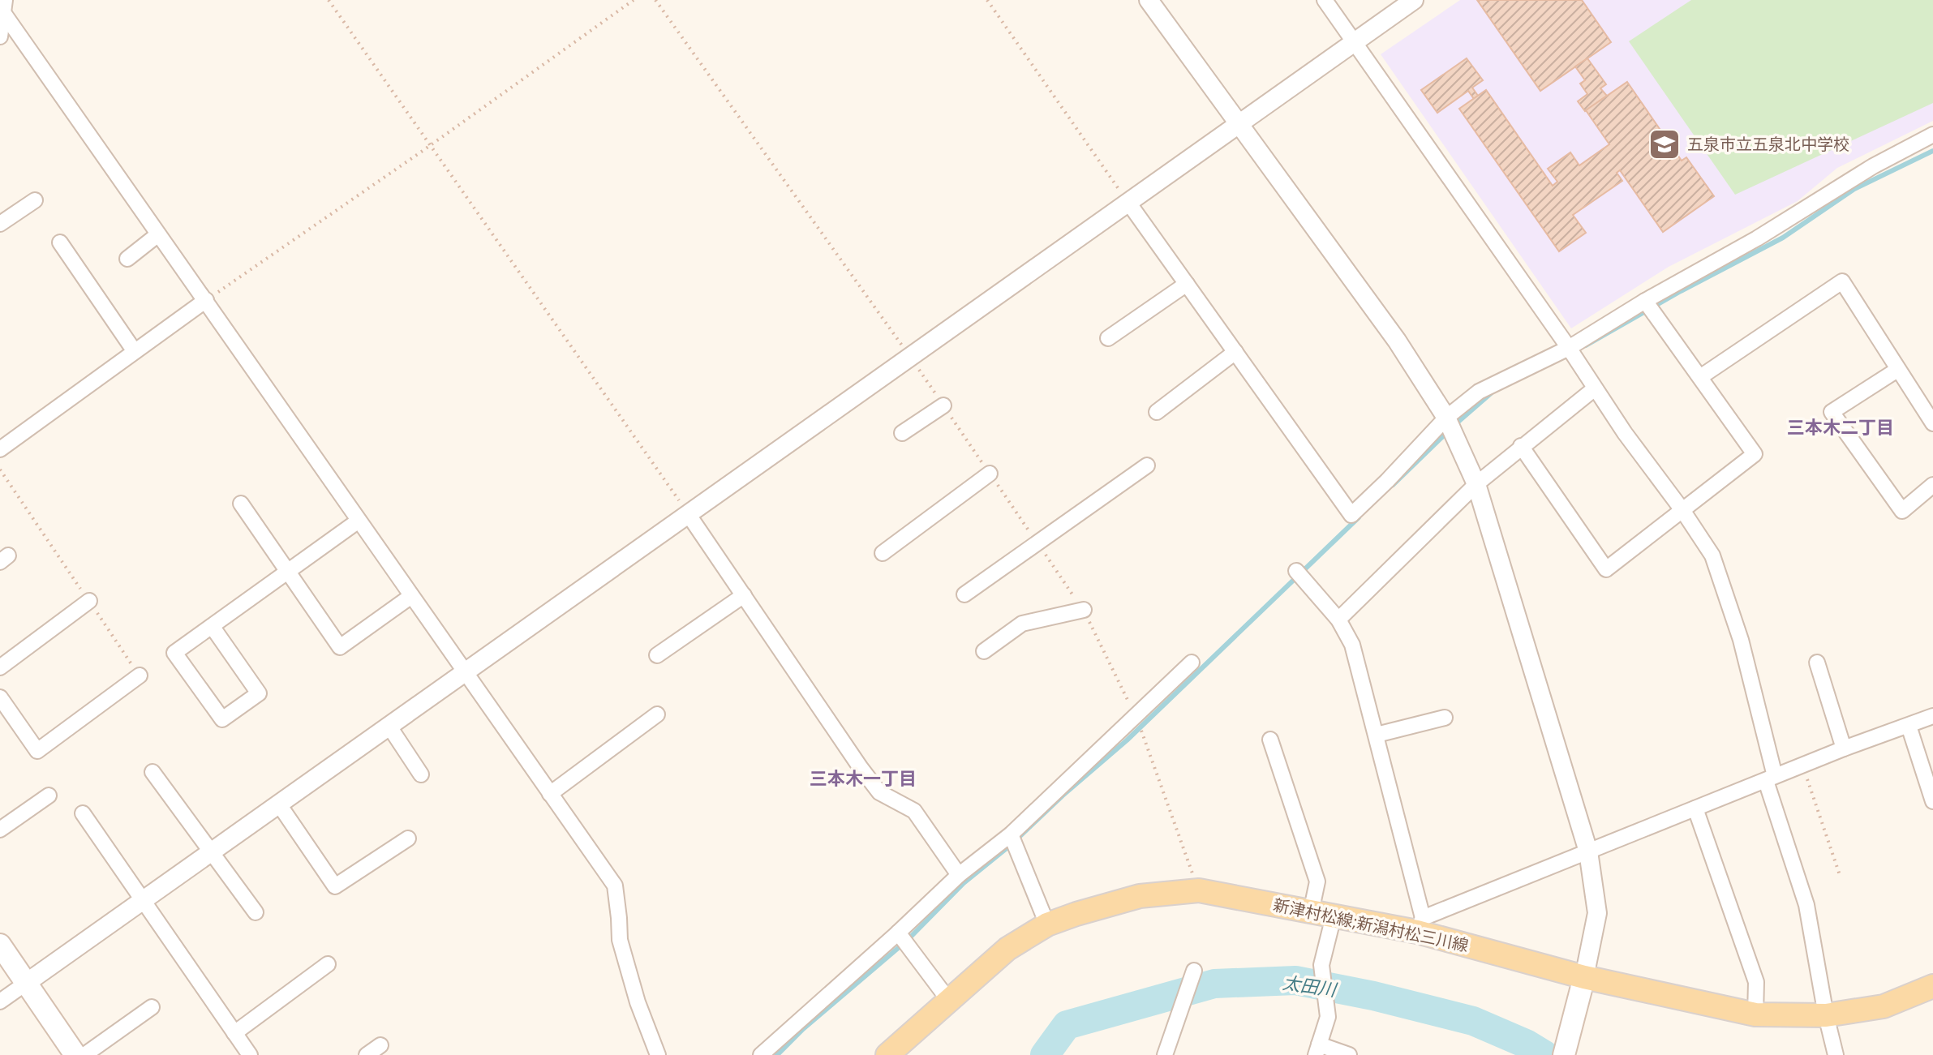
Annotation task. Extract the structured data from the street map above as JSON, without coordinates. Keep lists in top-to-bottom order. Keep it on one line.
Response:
{"streets":{"main road":["新津村松線;新潟村松三川線"]},"districts":["三本木二丁目","三本木一丁目"],"water":["太田川"],"places":{"school or university":["五泉市立五泉北中学校"]}}
